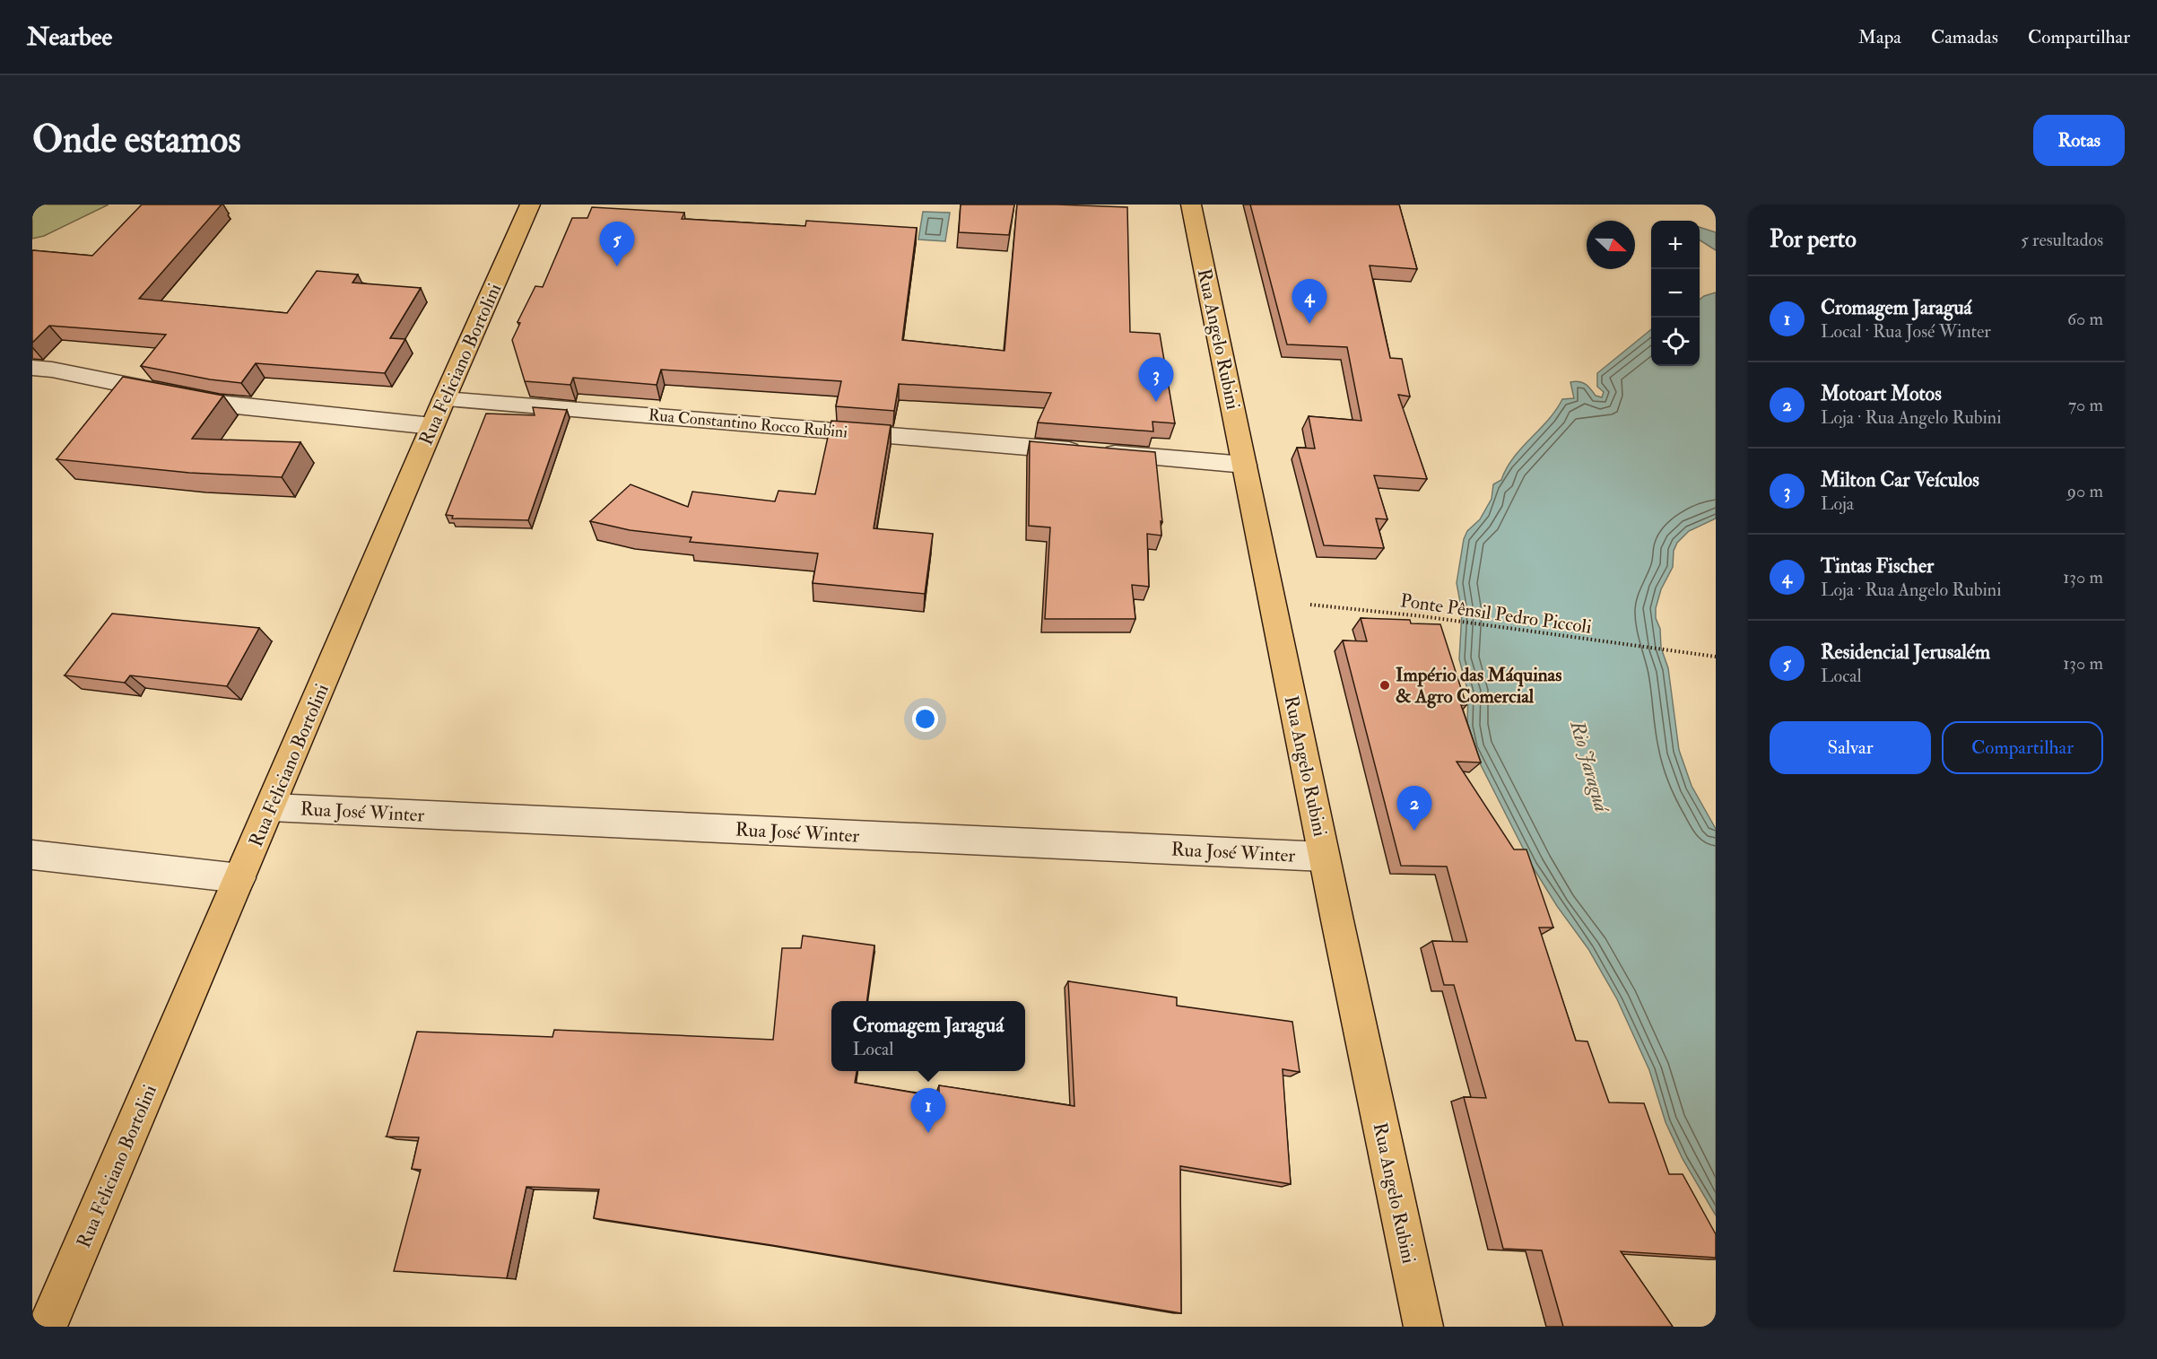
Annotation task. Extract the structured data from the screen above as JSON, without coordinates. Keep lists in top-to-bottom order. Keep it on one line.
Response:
{"streets":{"main road":["Rua Angelo Rubini","Rua Feliciano Bortolini"],"street":["Rua Constantino Rocco Rubini","Rua José Winter"],"path":["Ponte Pênsil Pedro Piccoli"]},"crossings":[["Rua Angelo Rubini","Rua Constantino Rocco Rubini"],["Rua Angelo Rubini","Ponte Pênsil Pedro Piccoli"],["Rua Angelo Rubini","Rua José Winter"],["Rua Feliciano Bortolini","Rua Constantino Rocco Rubini"],["Rua Feliciano Bortolini","Rua José Winter"]],"water":["Rio Jaraguá"],"places":["Império das Máquinas & Agro Comercial"],"north":"right","page":{"header":"Nearbee","nav":["Mapa","Camadas","Compartilhar"],"buttons":["Rotas",["Salvar","Compartilhar"]],"title":"Onde estamos","heading":["Por perto","5 resultados"],"map_buttons":["+","−"],"pins":["5","4","3","2","1"],"list":[{"mark":"1","name":"Cromagem Jaraguá","note":"Local · Rua José Winter","value":"60 m"},{"mark":"2","name":"Motoart Motos","note":"Loja · Rua Angelo Rubini","value":"70 m"},{"mark":"3","name":"Milton Car Veículos","note":"Loja","value":"90 m"},{"mark":"4","name":"Tintas Fischer","note":"Loja · Rua Angelo Rubini","value":"130 m"},{"mark":"5","name":"Residencial Jerusalém","note":"Local","value":"130 m"}],"popup":["Cromagem Jaraguá","Local"]}}
